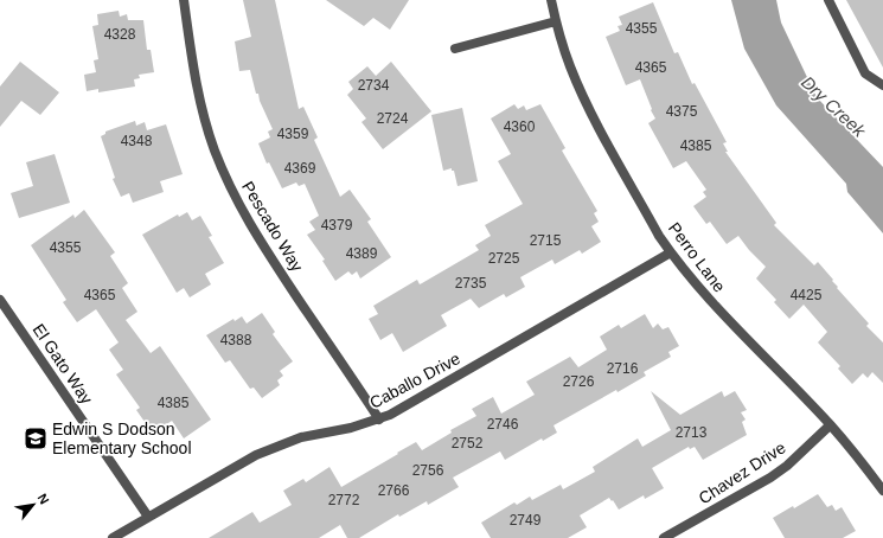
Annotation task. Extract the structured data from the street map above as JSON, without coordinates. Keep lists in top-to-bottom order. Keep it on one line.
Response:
{"streets":{"street":["Pescado Way","Perro Lane","El Gato Way","Caballo Drive","Chavez Drive"]},"crossings":[["Pescado Way","Caballo Drive"],["Perro Lane","Caballo Drive"],["Perro Lane","Chavez Drive"],["El Gato Way","Caballo Drive"]],"water":["Dry Creek"],"places":{"school or university":["Edwin S Dodson Elementary School"]},"house_numbers":["4355","4328","4365","2734","4375","2724","4360","4359","4348","4385","4369","4379","2715","4355","4389","2725","2735","4365","4425","4388","2716","2726","4385","2746","2713","2752","2756","2766","2772","2749"],"north":"top right"}
